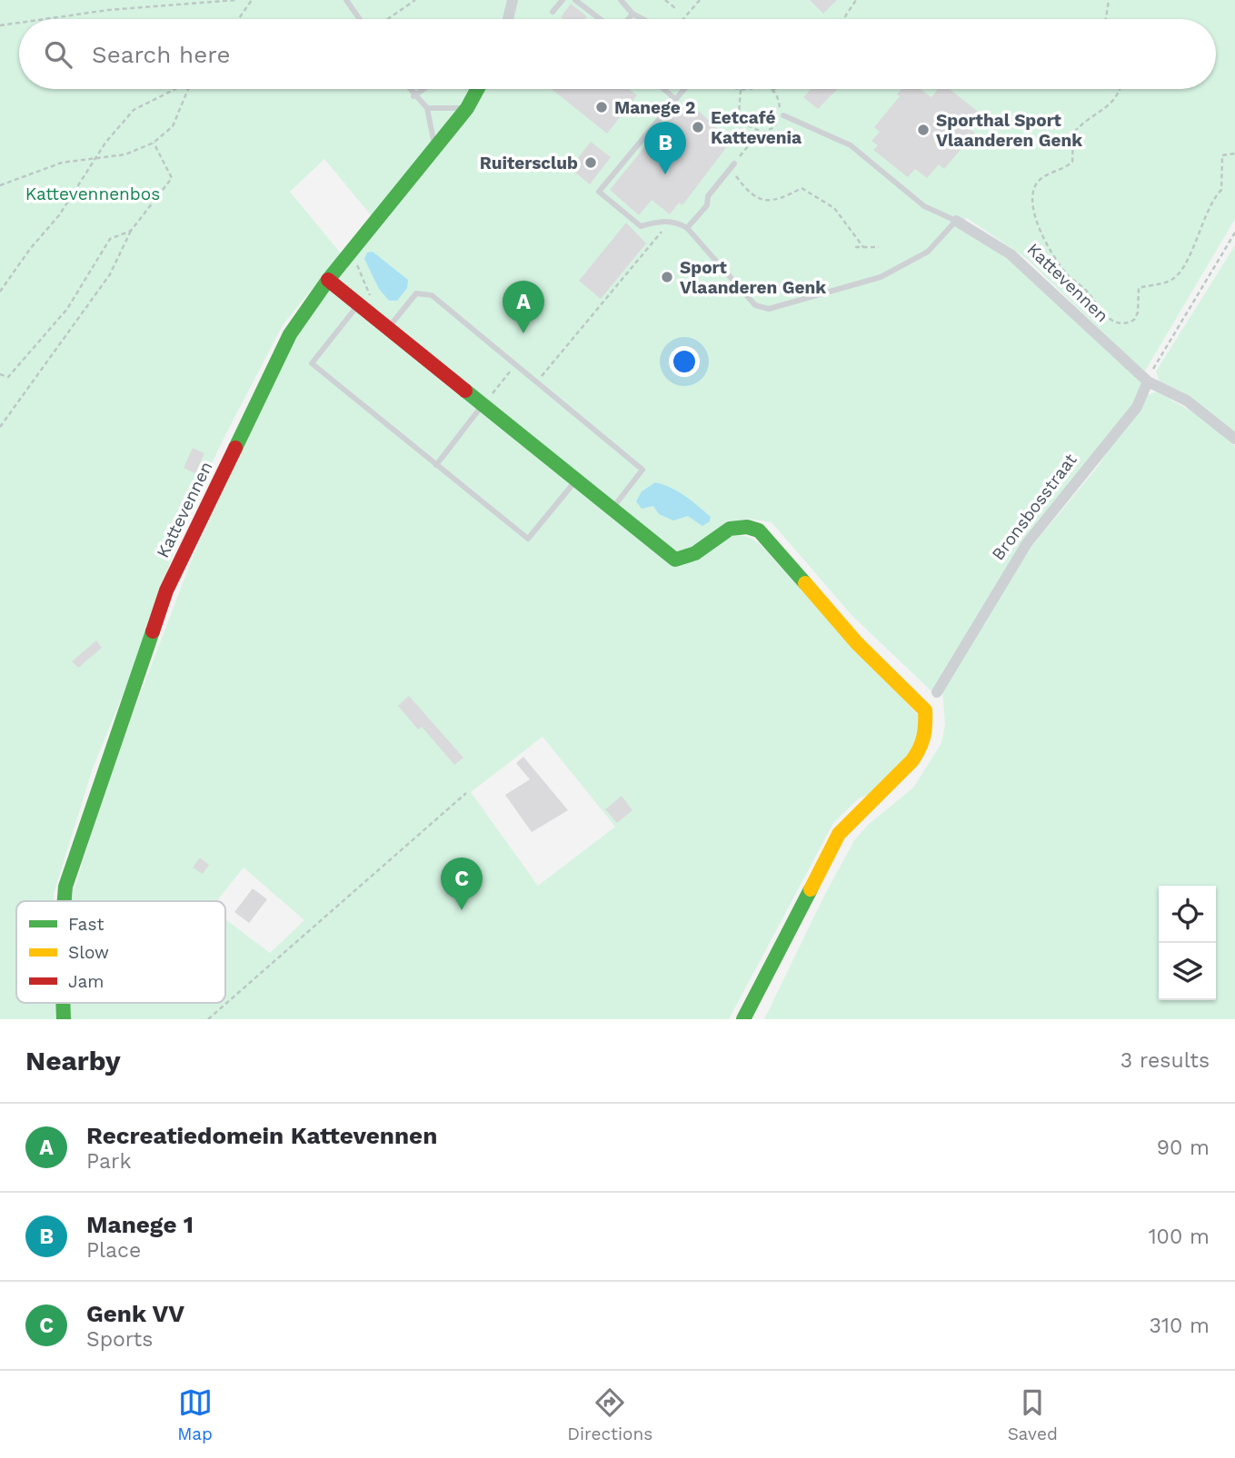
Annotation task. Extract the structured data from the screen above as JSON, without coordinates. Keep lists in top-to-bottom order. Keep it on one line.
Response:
{"streets":{"street":["Kattevennen","Bronsbosstraat"]},"crossings":[["Kattevennen","Bronsbosstraat"]],"parks":["Kattevennenbos"],"places":["Manege 2","Eetcafé Kattevenia","Sporthal Sport Vlaanderen Genk","Ruitersclub","Sport Vlaanderen Genk"],"legend":["Fast","Slow","Jam"],"page":{"search":"Search here","pins":["B","A","C"],"heading":["Nearby","3 results"],"list":[{"mark":"A","name":"Recreatiedomein Kattevennen","note":"Park","value":"90 m"},{"mark":"B","name":"Manege 1","note":"Place","value":"100 m"},{"mark":"C","name":"Genk VV","note":"Sports","value":"310 m"}],"nav":["Map","Directions","Saved"]}}
